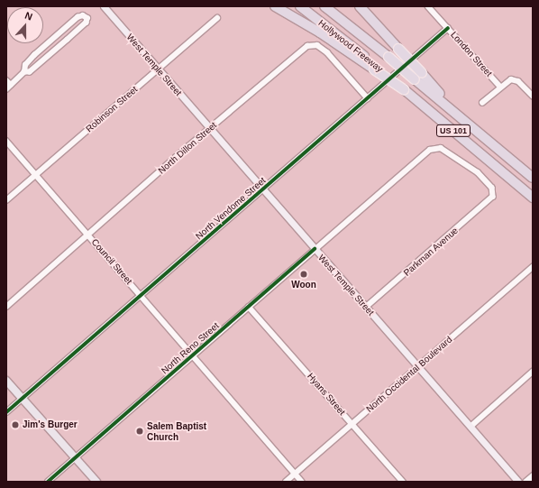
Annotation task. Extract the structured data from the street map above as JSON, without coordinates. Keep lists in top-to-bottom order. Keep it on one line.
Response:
{"streets":{"highway":["Hollywood Freeway","US 101"],"main road":["West Temple Street"],"street":["London Street","Robinson Street","North Dillon Street","North Vendome Street","Parkman Avenue","Council Street","North Reno Street","North Occidental Boulevard","Hyans Street"]},"crossings":[["London Street","North Vendome Street"],["West Temple Street","Robinson Street"],["West Temple Street","North Dillon Street"],["West Temple Street","North Vendome Street"],["West Temple Street","Parkman Avenue"],["West Temple Street","North Reno Street"],["West Temple Street","North Occidental Boulevard"],["Robinson Street","Council Street"],["North Dillon Street","North Vendome Street"],["North Dillon Street","Council Street"],["North Vendome Street","Council Street"],["Parkman Avenue","North Reno Street"],["Council Street","North Reno Street"],["Council Street","North Occidental Boulevard"],["North Reno Street","Hyans Street"],["North Occidental Boulevard","Hyans Street"]],"places":["Woon","Jim's Burger","Salem Baptist Church"],"north":"top"}
